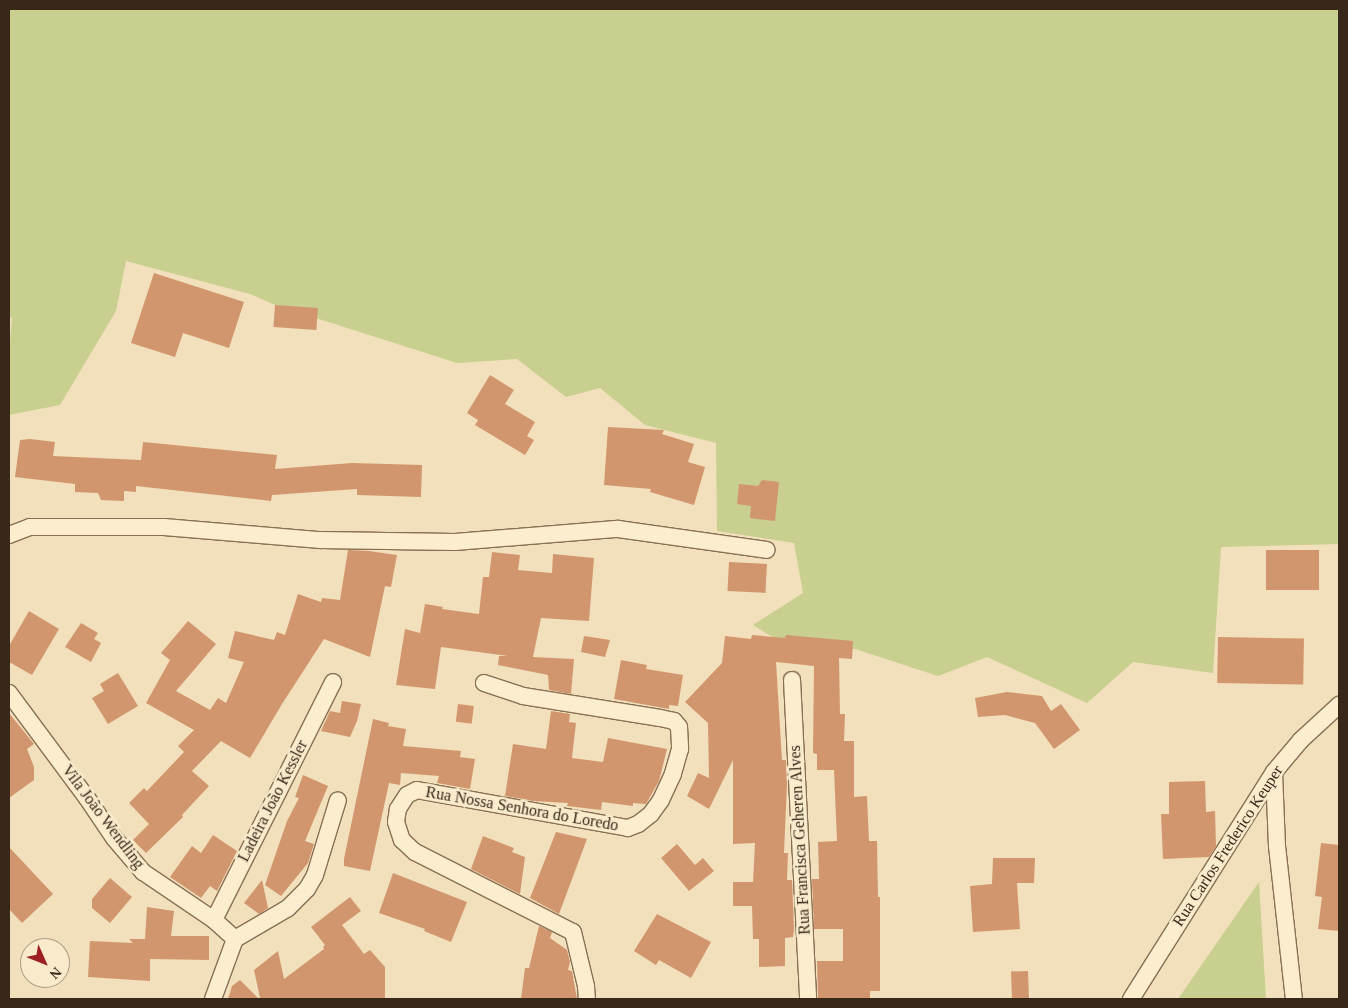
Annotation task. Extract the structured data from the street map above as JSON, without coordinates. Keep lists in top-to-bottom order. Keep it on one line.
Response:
{"streets":{"street":["Ladeira João Kessler","Rua Nossa Senhora do Loredo","Vila João Wendling","Rua Francisca Geheren Alves","Rua Carlos Frederico Keuper"]},"crossings":[["Ladeira João Kessler","Vila João Wendling"]],"north":"bottom right"}
